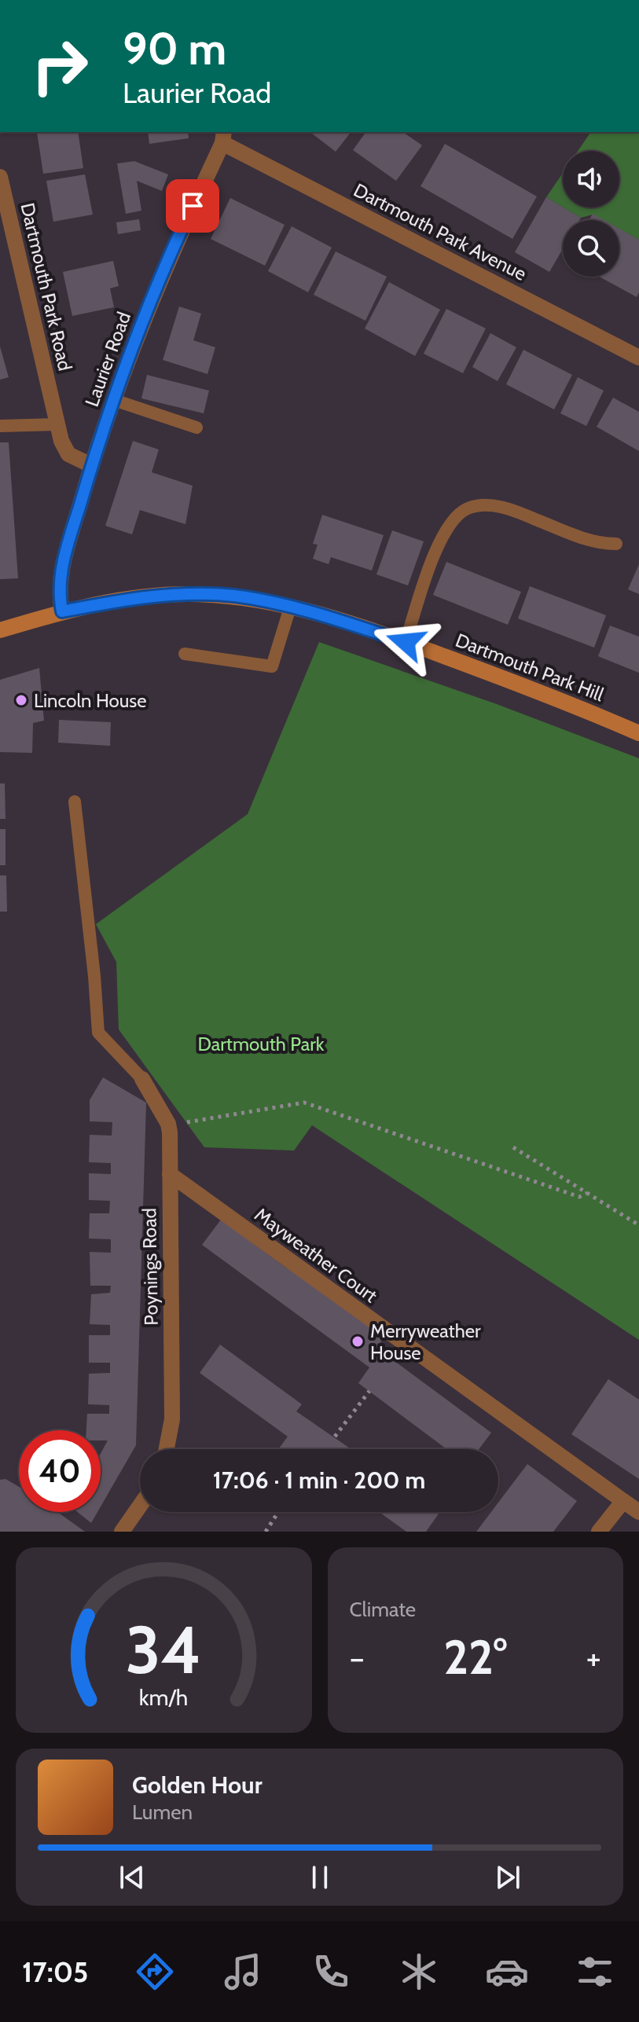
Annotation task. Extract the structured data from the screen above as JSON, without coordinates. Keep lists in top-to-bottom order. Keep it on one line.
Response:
{"streets":{"street":["Dartmouth Park Avenue","Dartmouth Park Road","Laurier Road","Dartmouth Park Hill","Mayweather Court","Poynings Road"]},"crossings":[["Dartmouth Park Avenue","Laurier Road"],["Dartmouth Park Road","Laurier Road"],["Laurier Road","Dartmouth Park Hill"],["Mayweather Court","Poynings Road"]],"parks":["Dartmouth Park"],"places":["Lincoln House","Merryweather House"],"page":{"turn":["90 m","Laurier Road"],"limit":"40","trip":"17:06 · 1 min · 200 m","tile":"Climate","heat":["−","22°","+"],"song":["Golden Hour","Lumen"],"tabs":"17:05","gauge":["34","km/h"]}}
